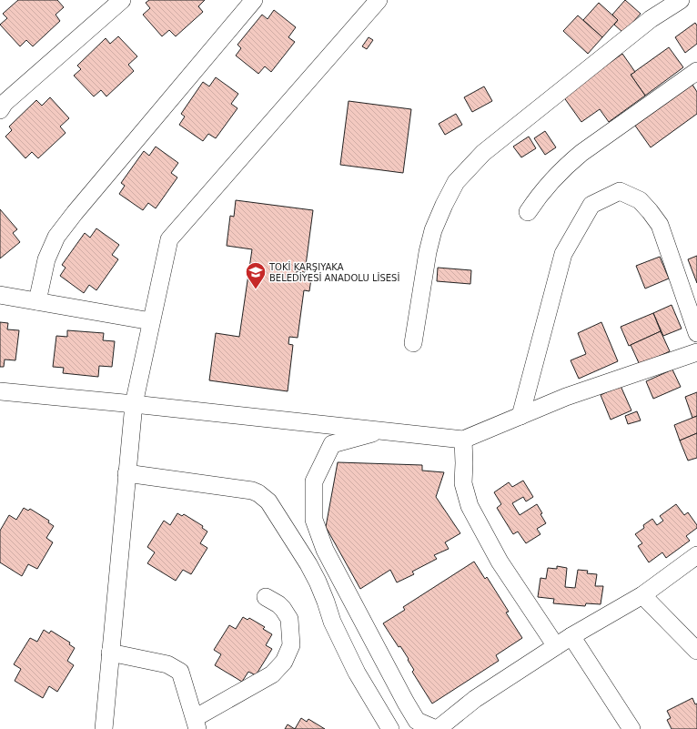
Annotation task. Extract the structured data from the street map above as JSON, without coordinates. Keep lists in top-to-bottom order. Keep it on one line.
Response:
{"places":{"school or university":["TOKİ KARŞIYAKA BELEDİYESİ ANADOLU LİSESİ"]}}
